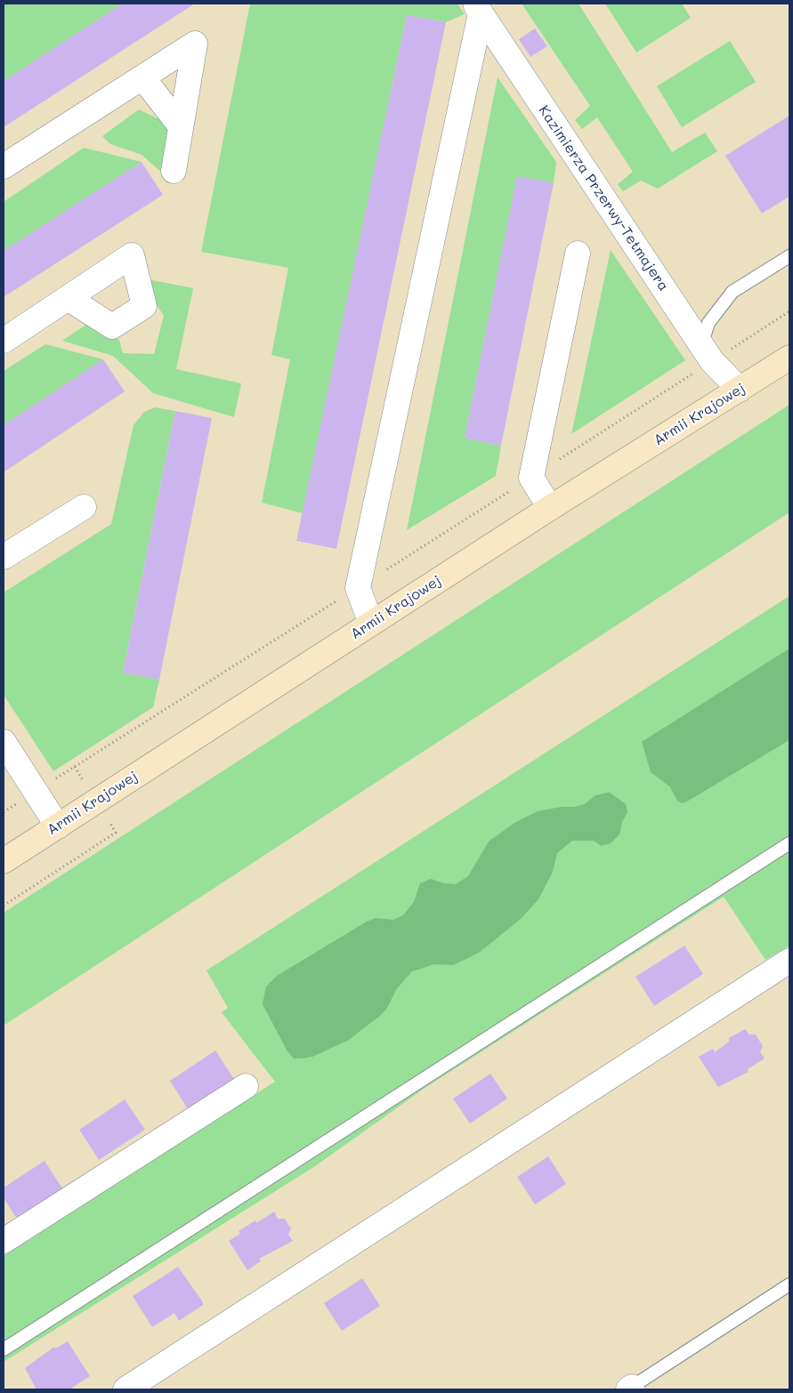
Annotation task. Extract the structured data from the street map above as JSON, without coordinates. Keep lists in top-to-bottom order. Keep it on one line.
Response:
{"streets":{"street":["Kazimierza Przerwy-Tetmajera","Armii Krajowej"]},"crossings":[["Kazimierza Przerwy-Tetmajera","Armii Krajowej"]]}
